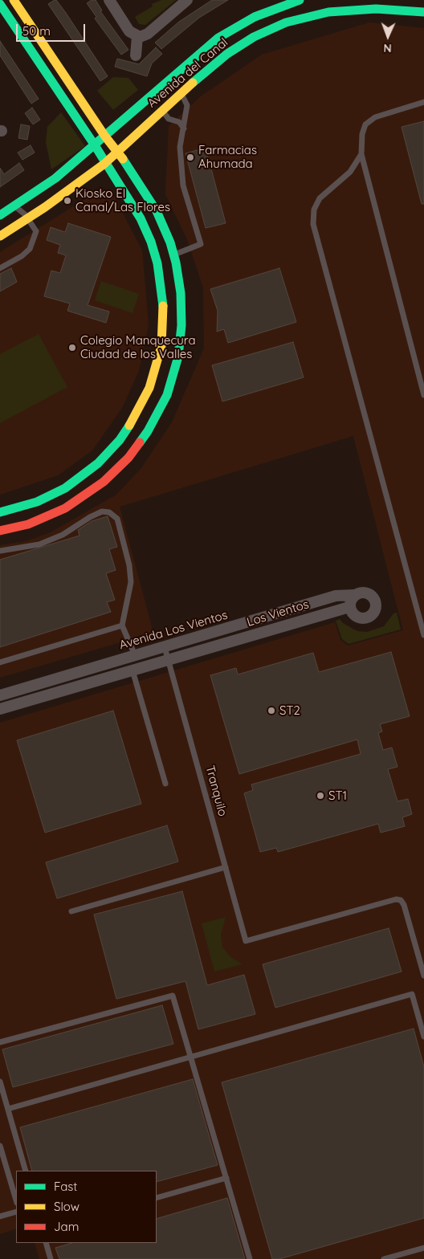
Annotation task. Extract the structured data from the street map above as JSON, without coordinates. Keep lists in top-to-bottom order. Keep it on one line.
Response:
{"streets":{"street":["Avenida del Canal","Los Vientos","Avenida Los Vientos"],"lane":["Tranquilo"]},"crossings":[["Los Vientos","Avenida Los Vientos"],["Los Vientos","Tranquilo"],["Avenida Los Vientos","Tranquilo"]],"places":["Farmacias Ahumada","Kiosko El Canal/Las Flores","Colegio Manquecura Ciudad de los Valles","ST2","ST1"],"legend":["Fast","Slow","Jam"],"scale_bar":"50 m","north":"bottom"}
